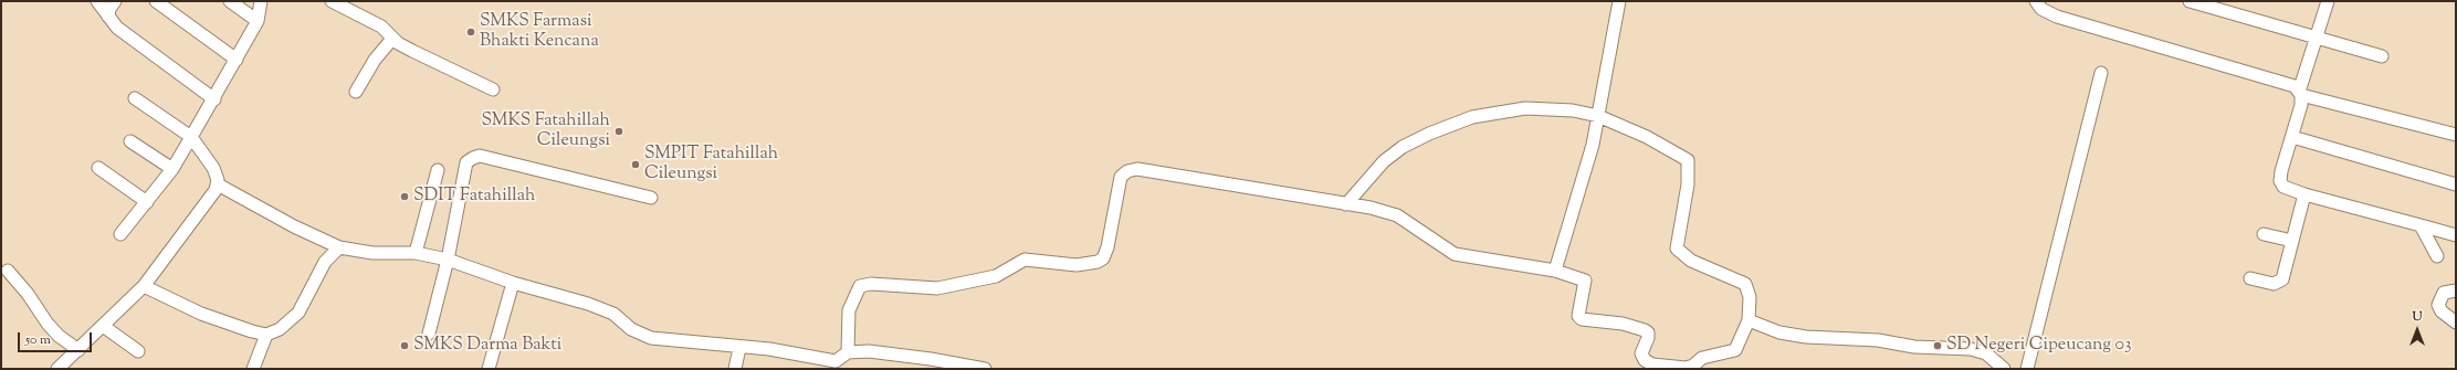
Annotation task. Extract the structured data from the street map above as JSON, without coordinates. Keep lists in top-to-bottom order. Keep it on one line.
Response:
{"places":["SMKS Farmasi Bhakti Kencana","SMKS Fatahillah Cileungsi","SMPIT Fatahillah Cileungsi","SDIT Fatahillah","SMKS Darma Bakti","SD Negeri Cipeucang 03"],"scale_bar":"50 m","north":"top"}
